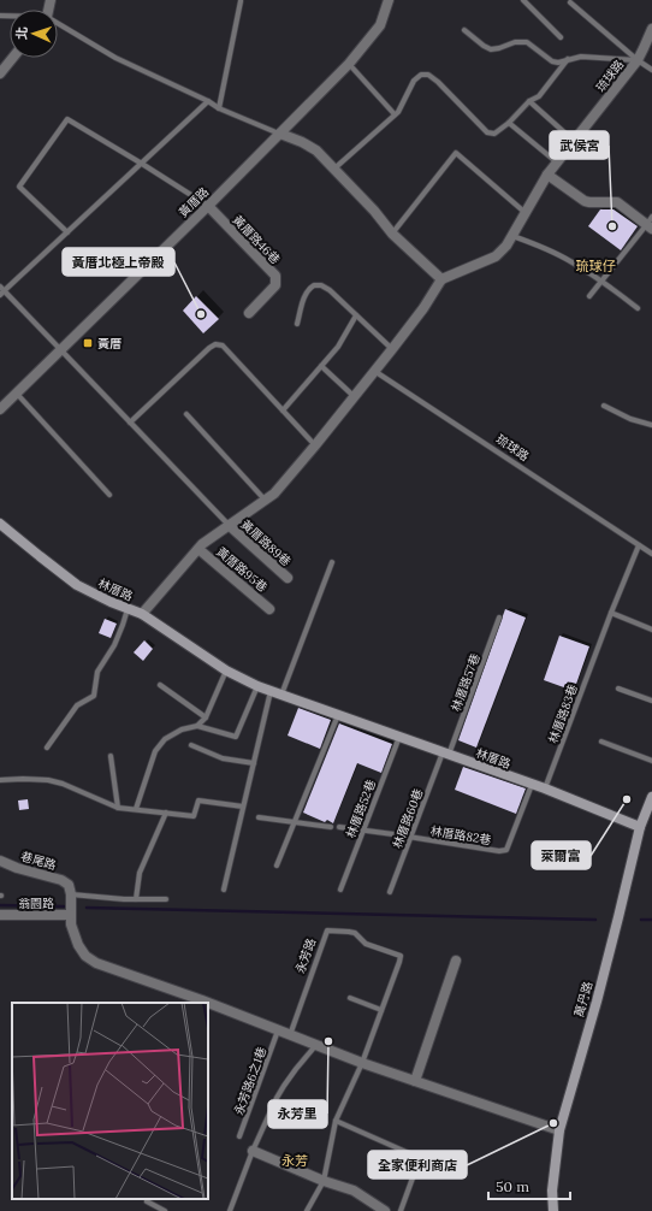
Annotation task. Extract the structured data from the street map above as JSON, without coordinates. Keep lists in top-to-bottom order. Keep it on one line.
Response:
{"streets":{"street":["琉球路","黃厝路","黃厝路46巷","黃厝路89巷","黃厝路95巷","林厝路","巷尾路","翁園路","萬丹路"],"lane":["林厝路57巷","林厝路83巷","林厝路52巷","林厝路60巷","林厝路82巷","永芳路","永芳路6之1巷"]},"crossings":[["黃厝路","黃厝路46巷"],["林厝路","林厝路57巷"],["林厝路","林厝路83巷"],["林厝路","林厝路52巷"],["林厝路","林厝路60巷"],["林厝路","林厝路82巷"],["林厝路","萬丹路"],["林厝路57巷","林厝路60巷"],["林厝路60巷","林厝路82巷"]],"districts":["琉球仔","永芳"],"places":{"other":["武侯宮","黃厝北極上帝殿","萊爾富","永芳里","全家便利商店"],"transit":["黃厝"]},"scale_bar":"50 m","north":"left"}
